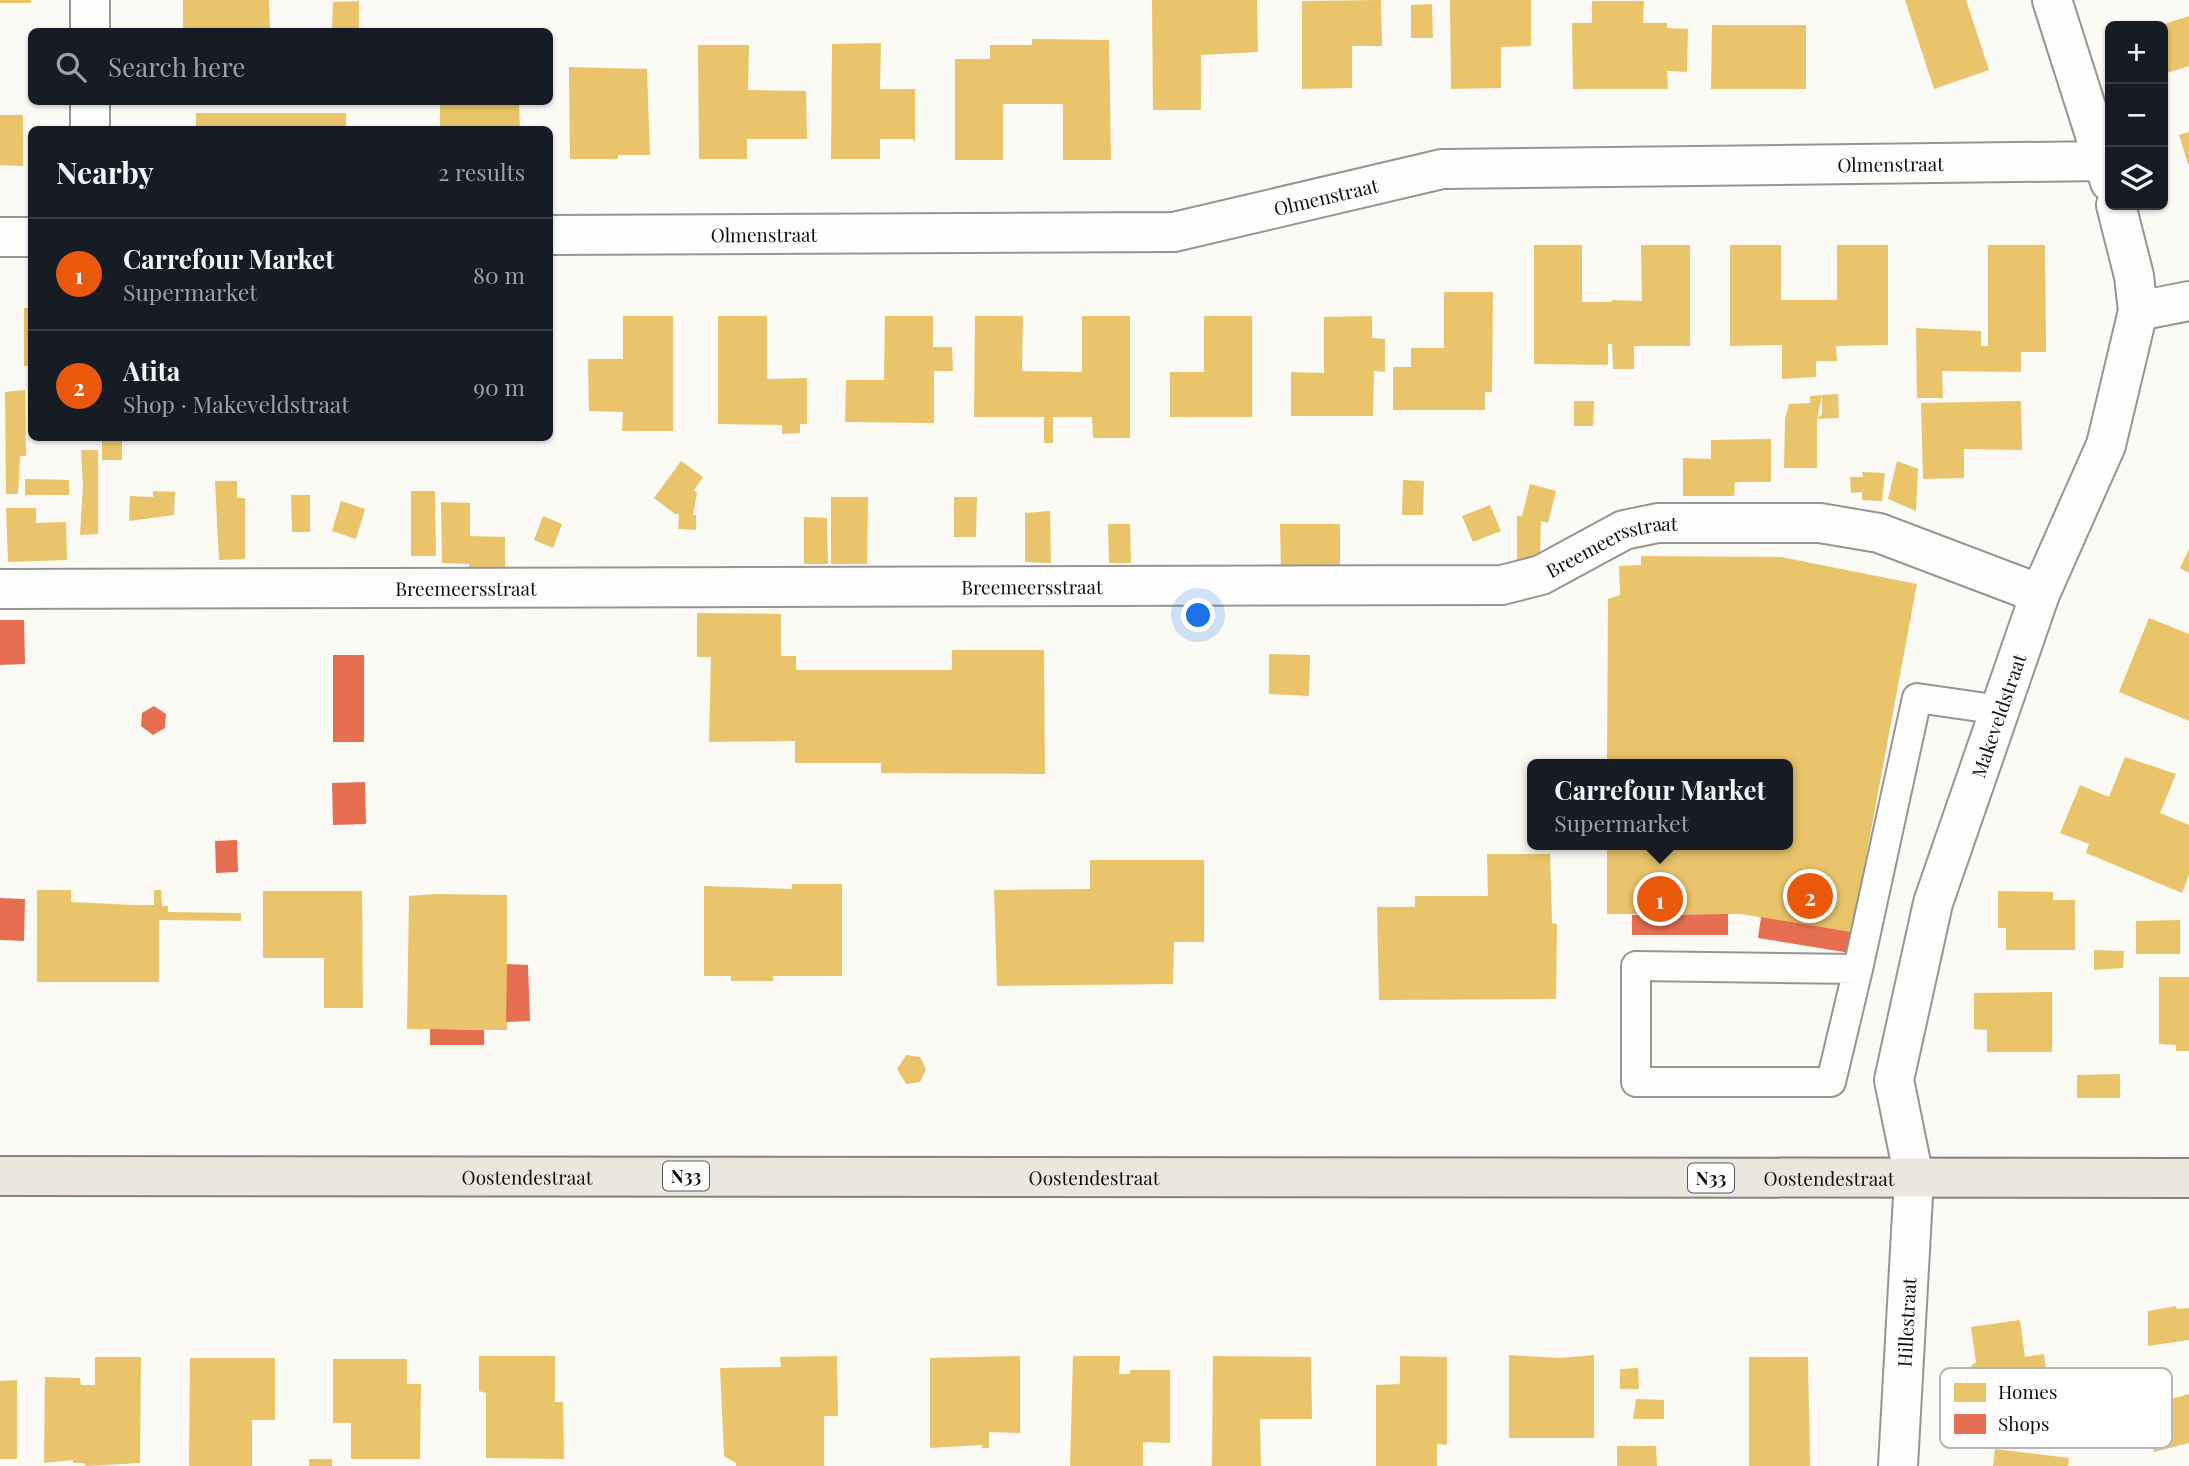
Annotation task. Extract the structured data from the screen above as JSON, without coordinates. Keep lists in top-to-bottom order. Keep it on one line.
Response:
{"streets":{"main road":["Oostendestraat","N33"],"street":["Olmenstraat","Breemeersstraat","Makeveldstraat","Hillestraat"]},"crossings":[["Breemeersstraat","Makeveldstraat"],["Makeveldstraat","Oostendestraat"],["Makeveldstraat","Hillestraat"],["Oostendestraat","Hillestraat"]],"legend":["Homes","Shops"],"page":{"map_buttons":["+","−"],"search":"Search here","heading":["Nearby","2 results"],"list":[{"mark":"1","name":"Carrefour Market","note":"Supermarket","value":"80 m"},{"mark":"2","name":"Atita","note":"Shop · Makeveldstraat","value":"90 m"}],"popup":["Carrefour Market","Supermarket"],"pins":["2","1"]}}
